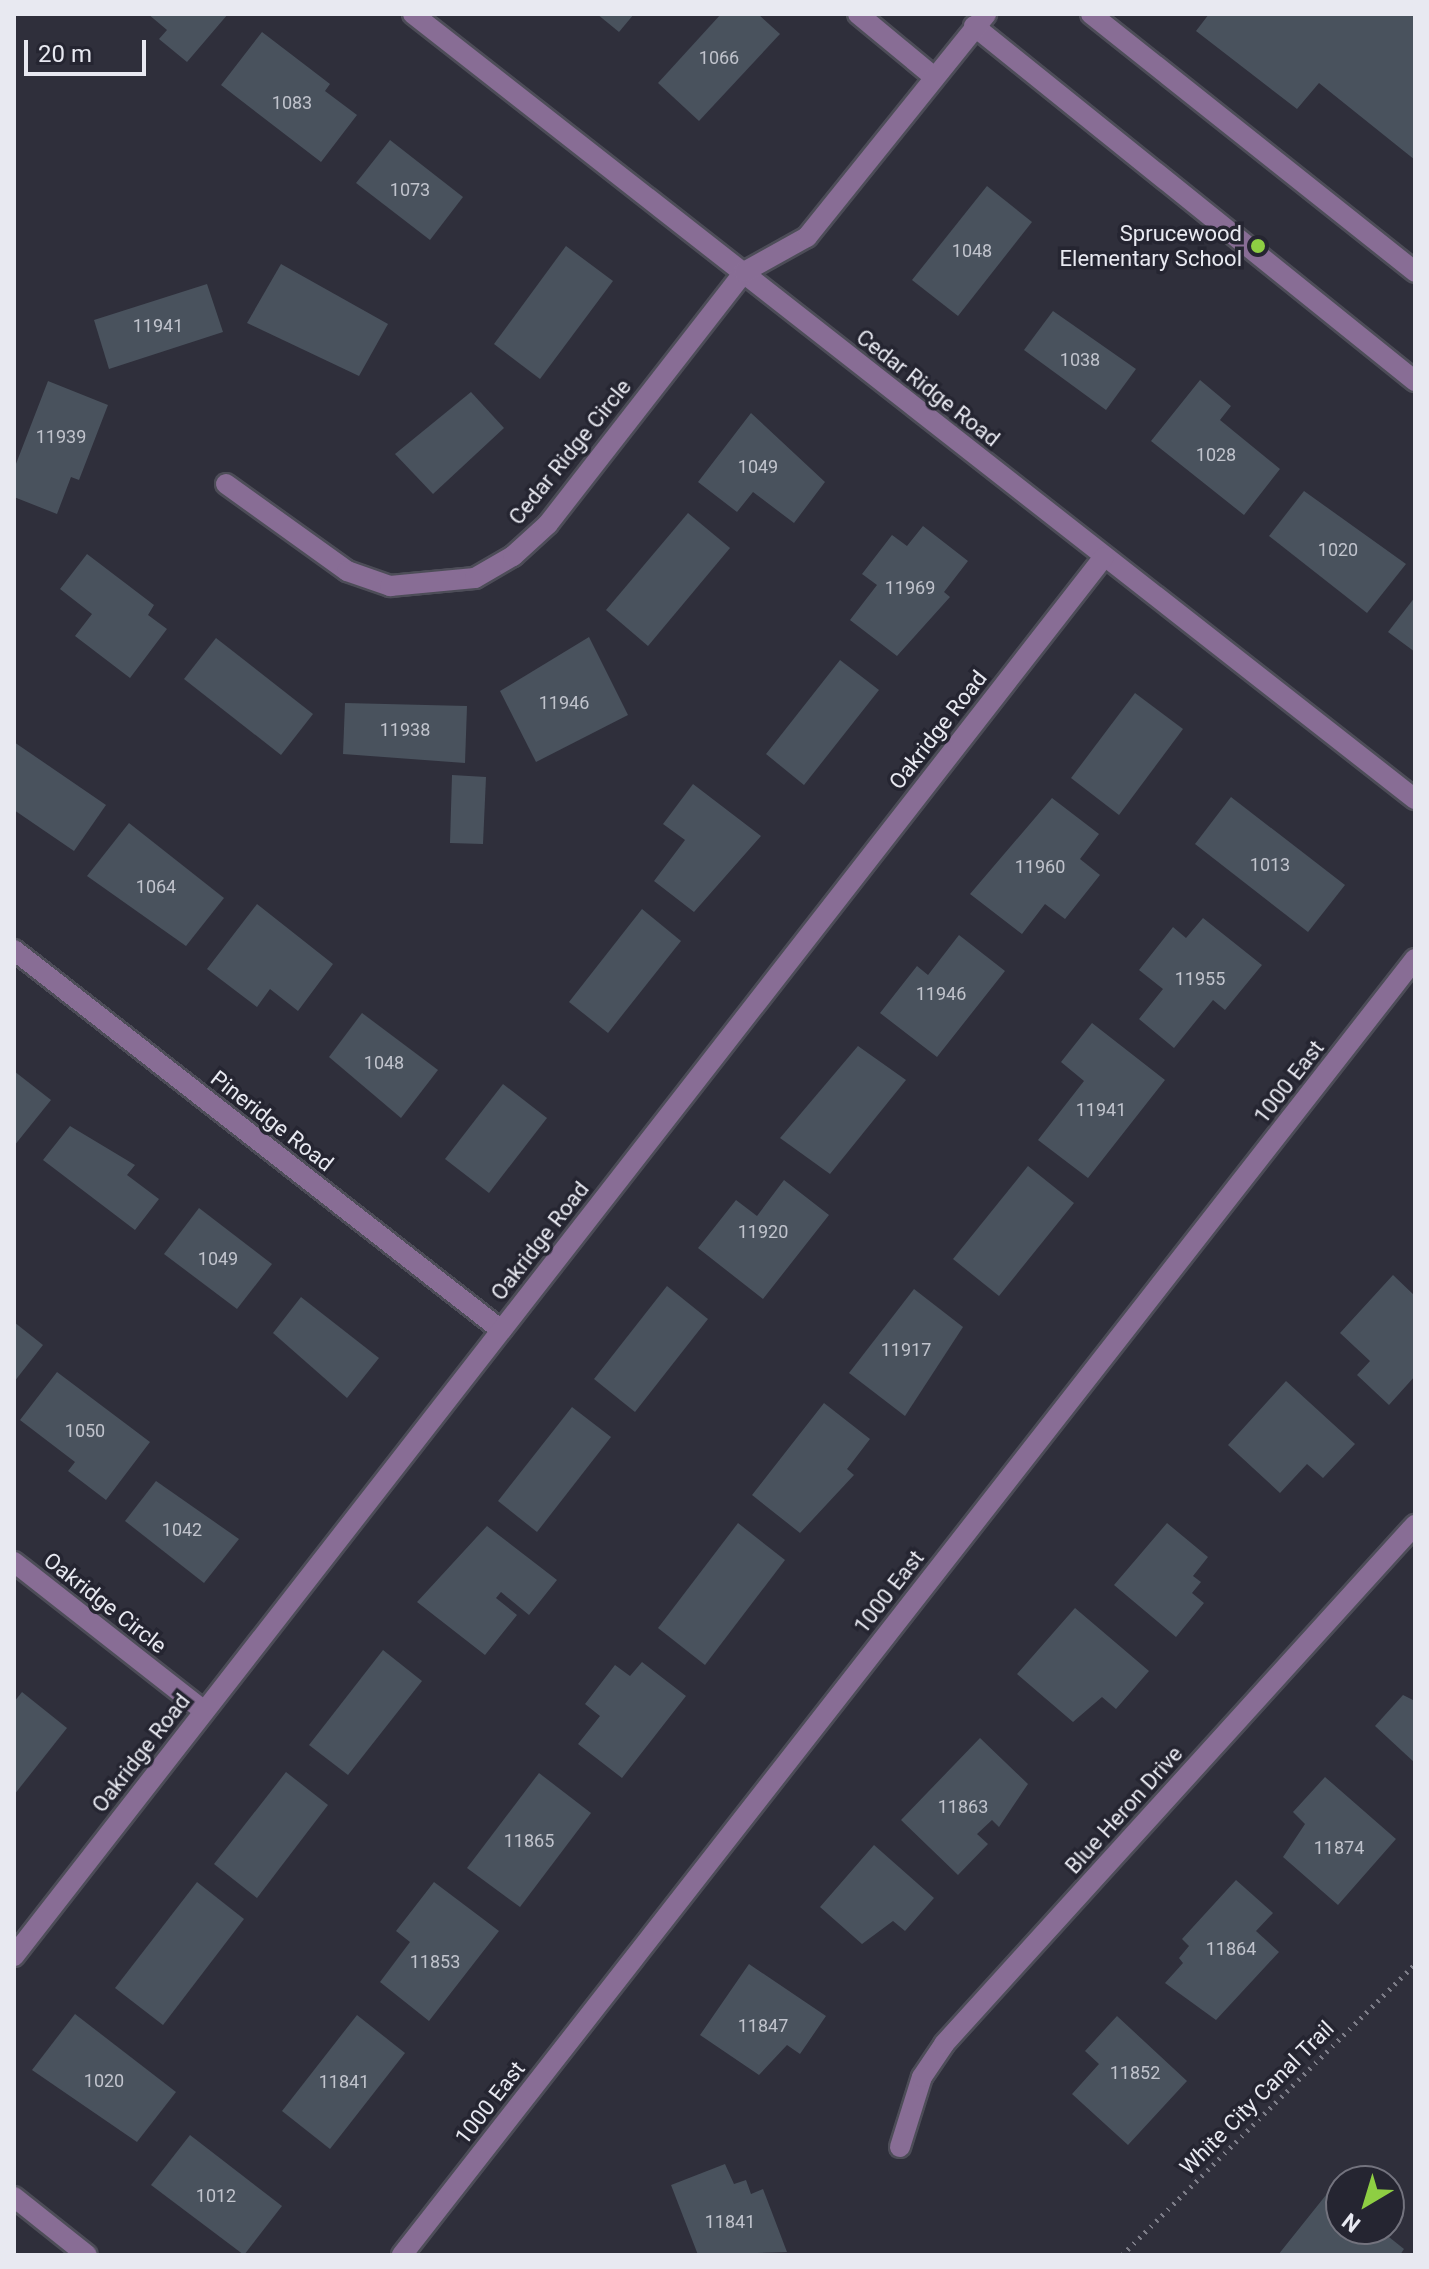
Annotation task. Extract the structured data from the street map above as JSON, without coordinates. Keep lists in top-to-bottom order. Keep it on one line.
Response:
{"streets":{"street":["Cedar Ridge Road","Cedar Ridge Circle","Oakridge Road","1000 East","Pineridge Road","Oakridge Circle","Blue Heron Drive"],"path":["White City Canal Trail"]},"crossings":[["Cedar Ridge Road","Cedar Ridge Circle"],["Cedar Ridge Road","Oakridge Road"],["Oakridge Road","Pineridge Road"],["Oakridge Road","Oakridge Circle"]],"places":["Sprucewood Elementary School"],"house_numbers":["1066","1083","1073","1048","11941","1038","11939","1028","1049","1020","11969","11946","11938","1013","11960","1064","11955","11946","1048","11941","11920","1049","11917","1050","1042","11863","11865","11874","11864","11853","11847","11852","1020","11841","1012","11841"],"scale_bar":"20 m","north":"bottom left"}
